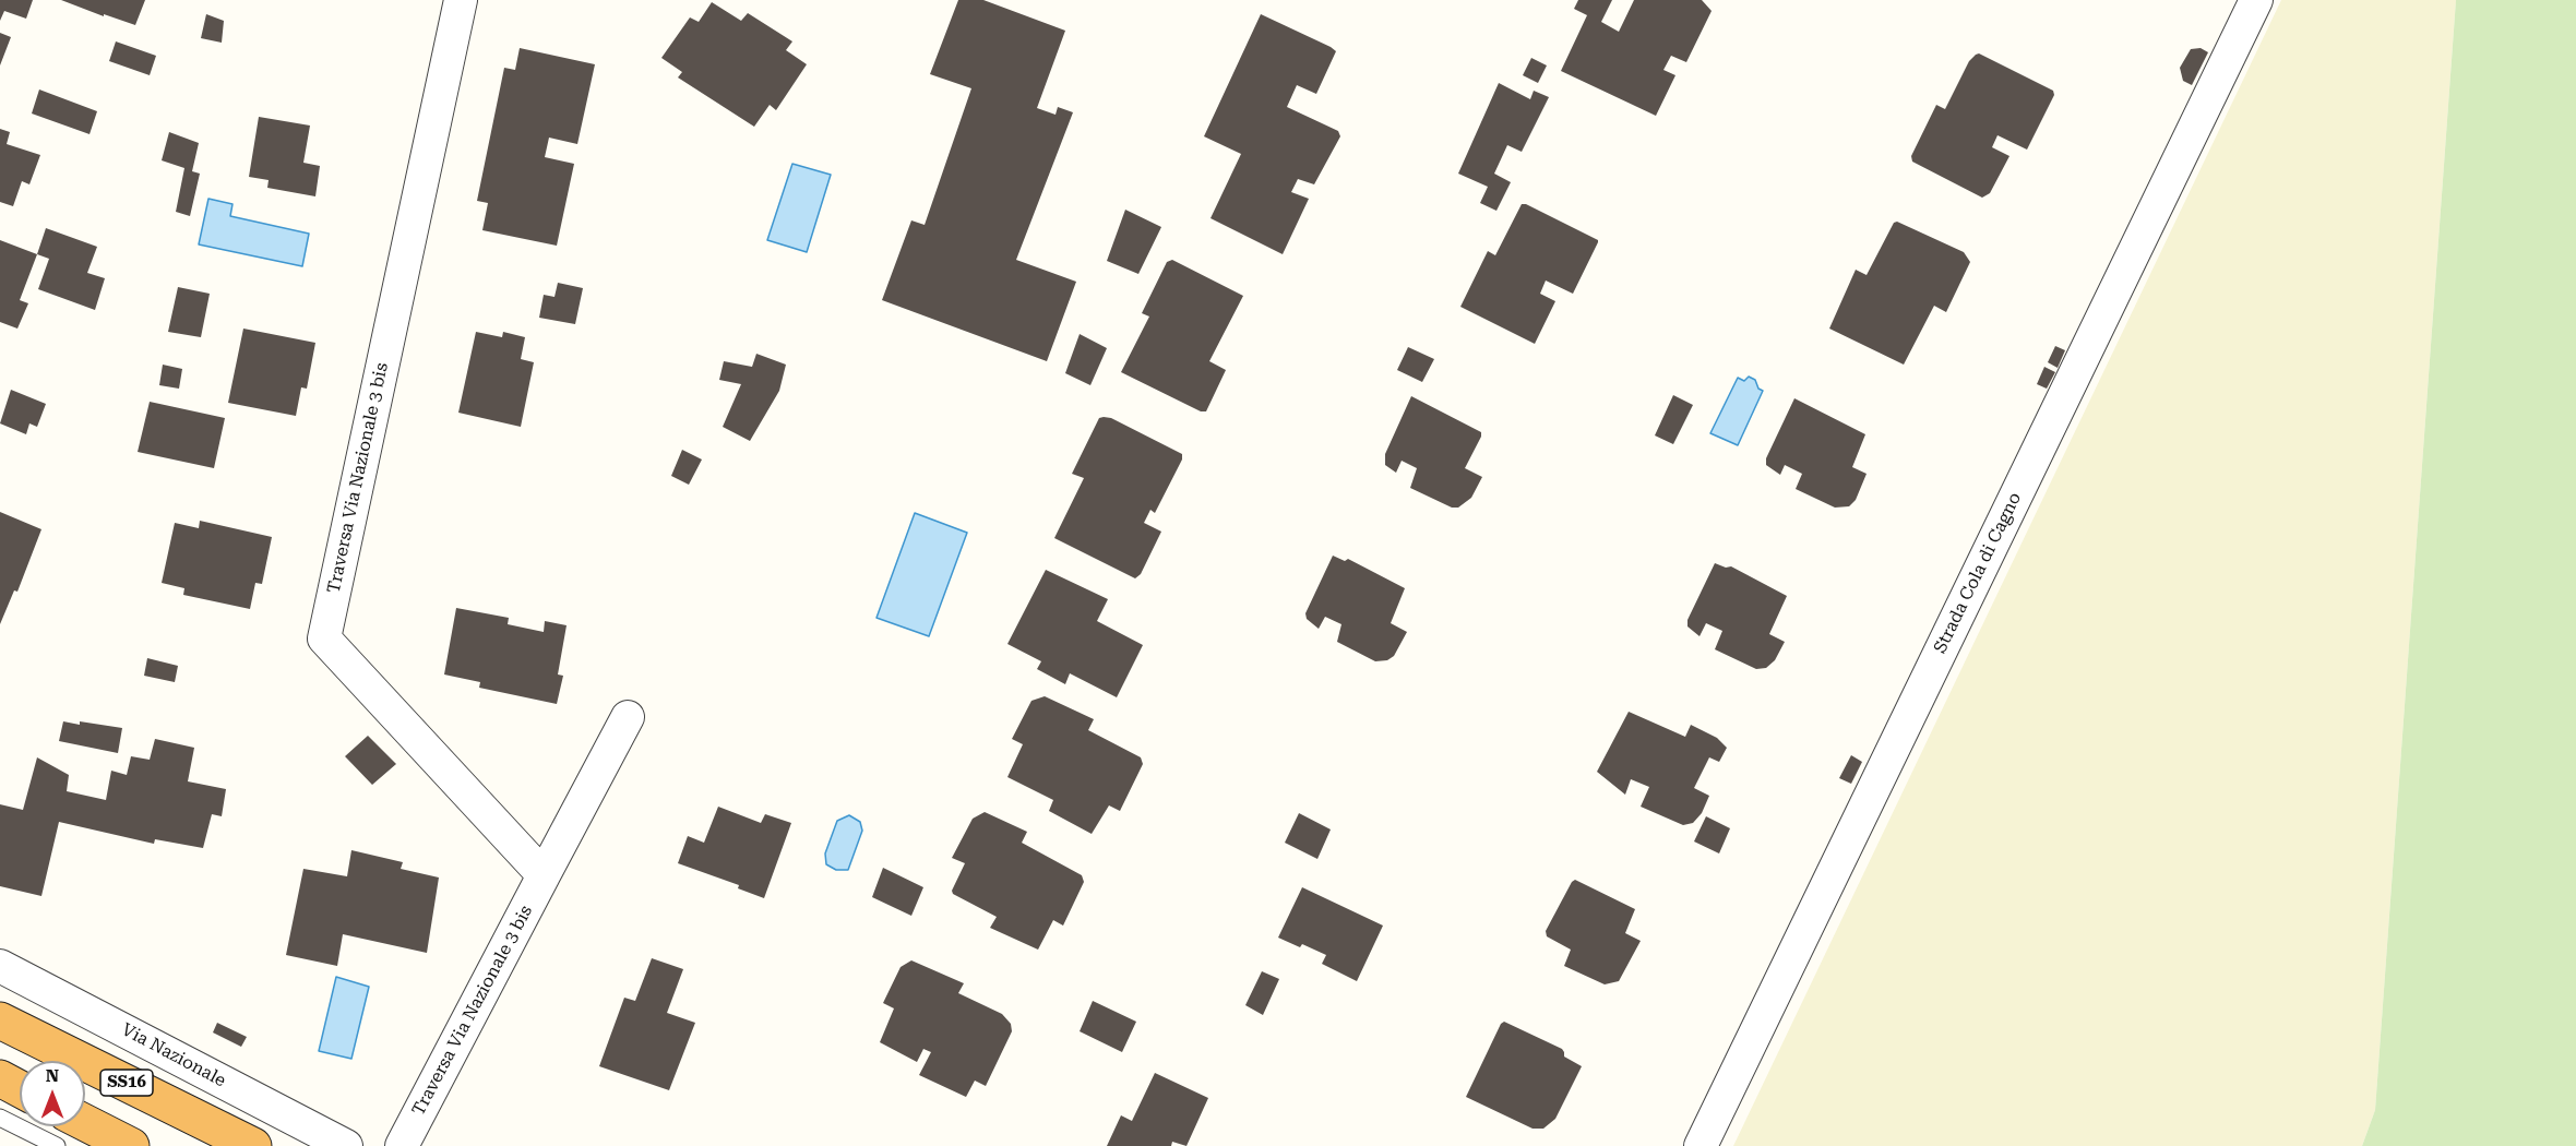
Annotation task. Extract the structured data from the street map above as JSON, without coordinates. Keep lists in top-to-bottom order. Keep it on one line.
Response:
{"streets":{"highway":["SS16"],"street":["Traversa Via Nazionale 3 bis","Strada Cola di Cagno","Via Nazionale"]},"north":"top"}
